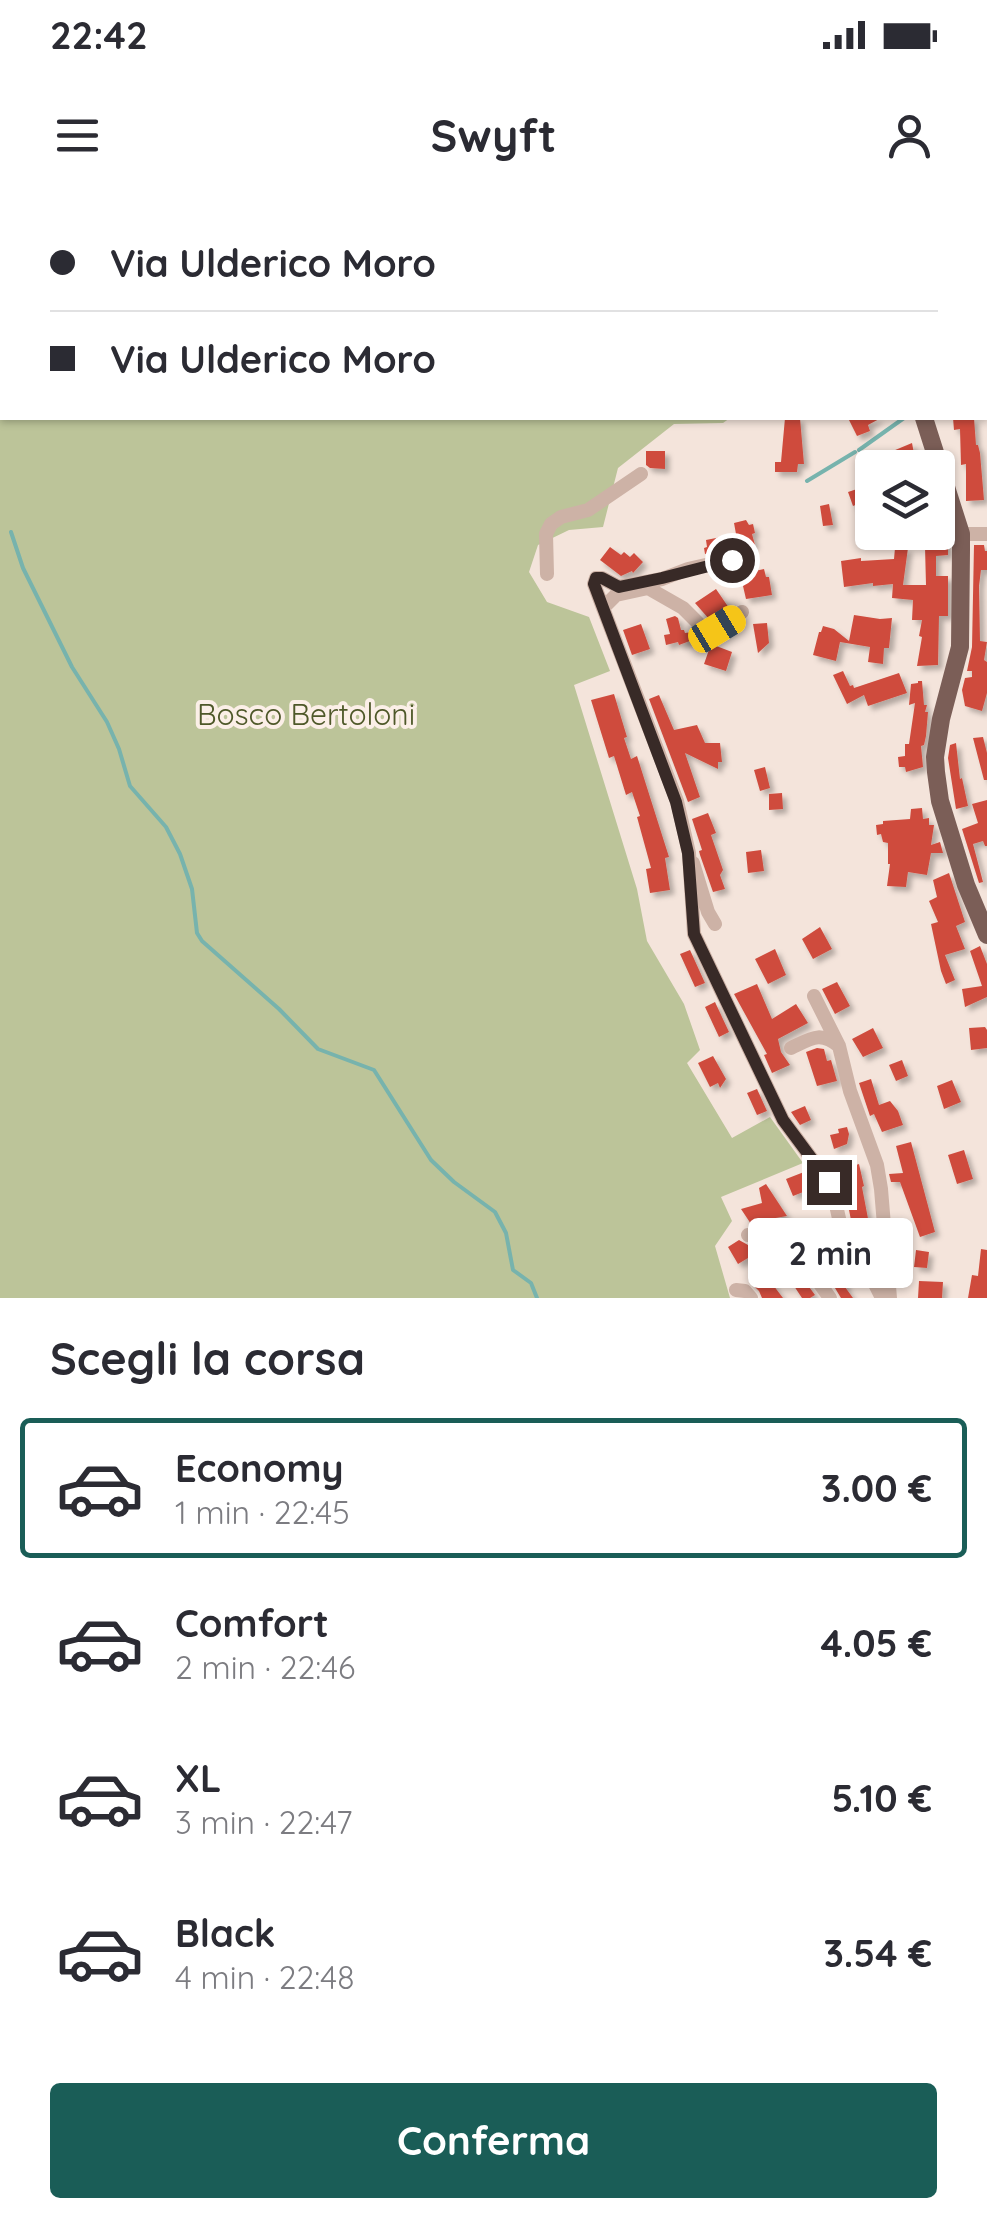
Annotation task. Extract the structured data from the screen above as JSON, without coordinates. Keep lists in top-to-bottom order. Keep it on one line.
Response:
{"parks":["Bosco Bertoloni"],"page":{"status":"22:42","header":"Swyft","banner":["Via Ulderico Moro","Via Ulderico Moro"],"bubble":"2 min","heading":"Scegli la corsa","list":[{"name":"Economy","note":"1 min · 22:45","value":"3.00 €"},{"name":"Comfort","note":"2 min · 22:46","value":"4.05 €"},{"name":"XL","note":"3 min · 22:47","value":"5.10 €"},{"name":"Black","note":"4 min · 22:48","value":"3.54 €"}],"buttons":"Conferma"}}
